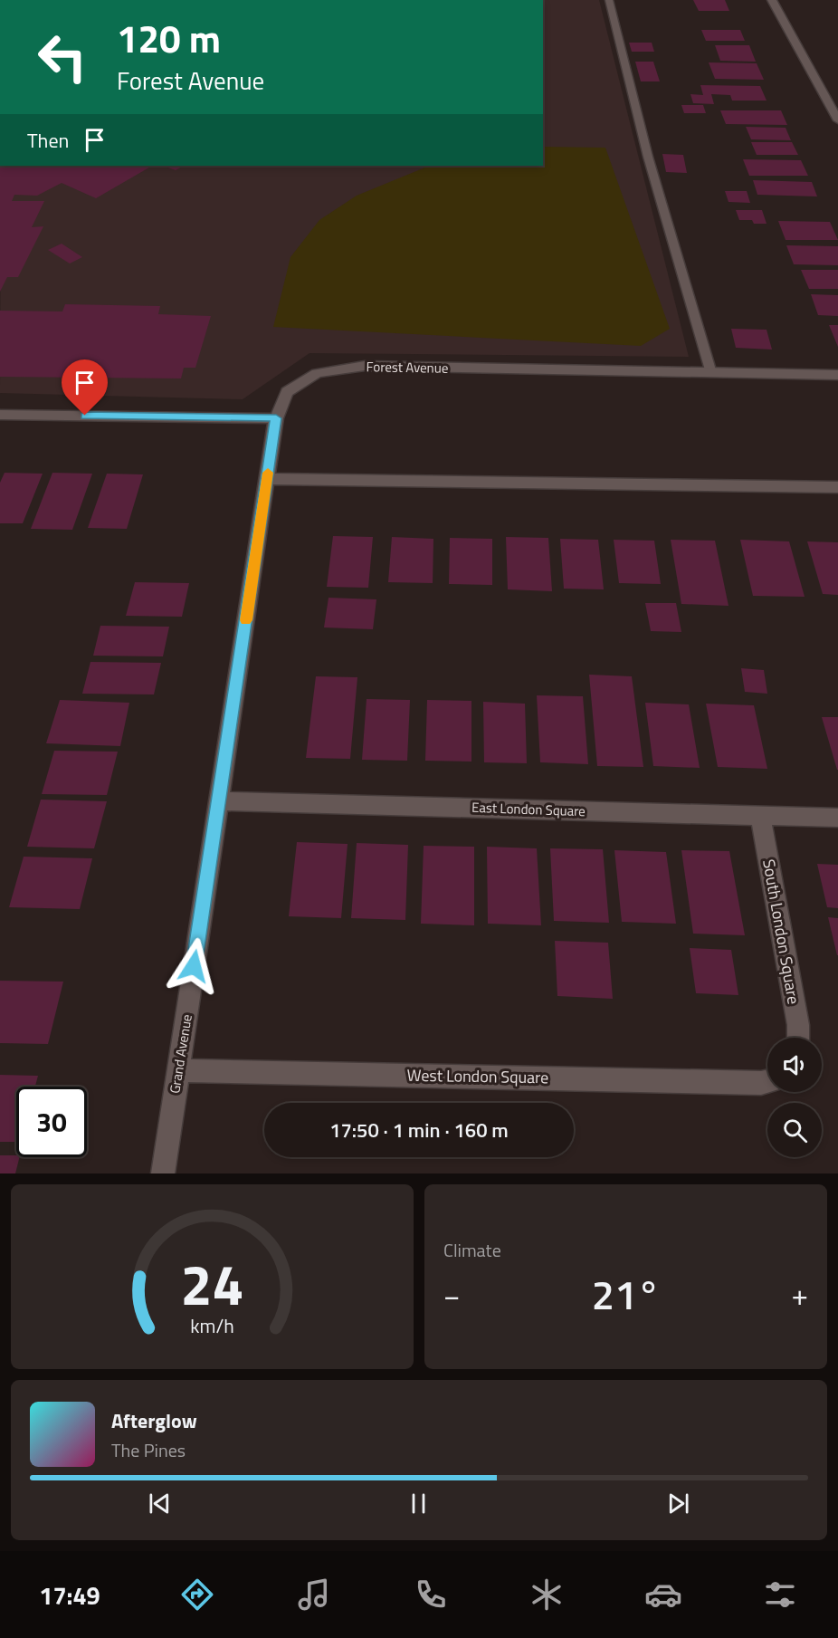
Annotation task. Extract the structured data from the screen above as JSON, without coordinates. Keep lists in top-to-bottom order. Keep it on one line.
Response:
{"streets":{"street":["Forest Avenue","East London Square","South London Square","Grand Avenue","West London Square"]},"crossings":[["Forest Avenue","Grand Avenue"],["East London Square","South London Square"],["East London Square","Grand Avenue"],["Grand Avenue","West London Square"]],"page":{"turn":["120 m","Forest Avenue"],"then":"Then","limit":"30","trip":"17:50 · 1 min · 160 m","tile":"Climate","heat":["−","21°","+"],"song":["Afterglow","The Pines"],"tabs":"17:49","gauge":["24","km/h"]}}
